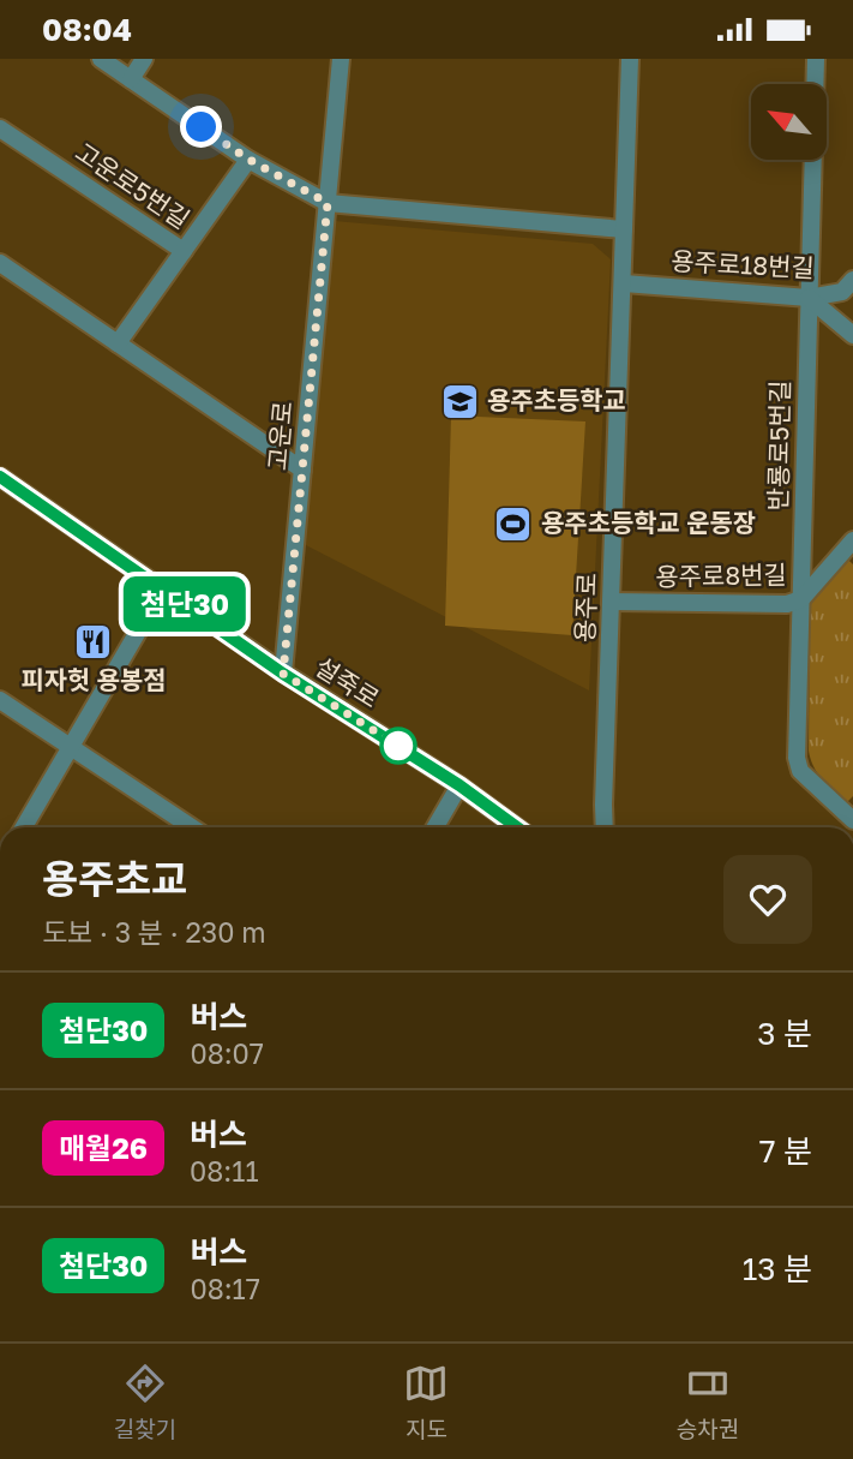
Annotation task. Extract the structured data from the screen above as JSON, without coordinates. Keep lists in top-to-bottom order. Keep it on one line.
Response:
{"streets":{"main road":["설죽로"],"street":["고운로5번길","용주로18번길","고운로","반룡로5번길","용주로8번길","용주로"]},"crossings":[["용주로18번길","반룡로5번길"],["용주로18번길","용주로"],["고운로","설죽로"],["반룡로5번길","용주로8번길"],["용주로8번길","용주로"]],"places":{"school or university":["용주초등학교"],"sports":["용주초등학교 운동장"],"restaurant":["피자헛 용봉점"]},"lines":["bus line 첨단30"],"north":"top left","page":{"status":"08:04","on_map":"첨단30","heading":["용주초교","도보 · 3 분 · 230 m"],"list":[{"mark":"첨단30","name":"버스","note":"08:07","value":"3 분"},{"mark":"매월26","name":"버스","note":"08:11","value":"7 분"},{"mark":"첨단30","name":"버스","note":"08:17","value":"13 분"}],"tabs":["길찾기","지도","승차권"]}}
